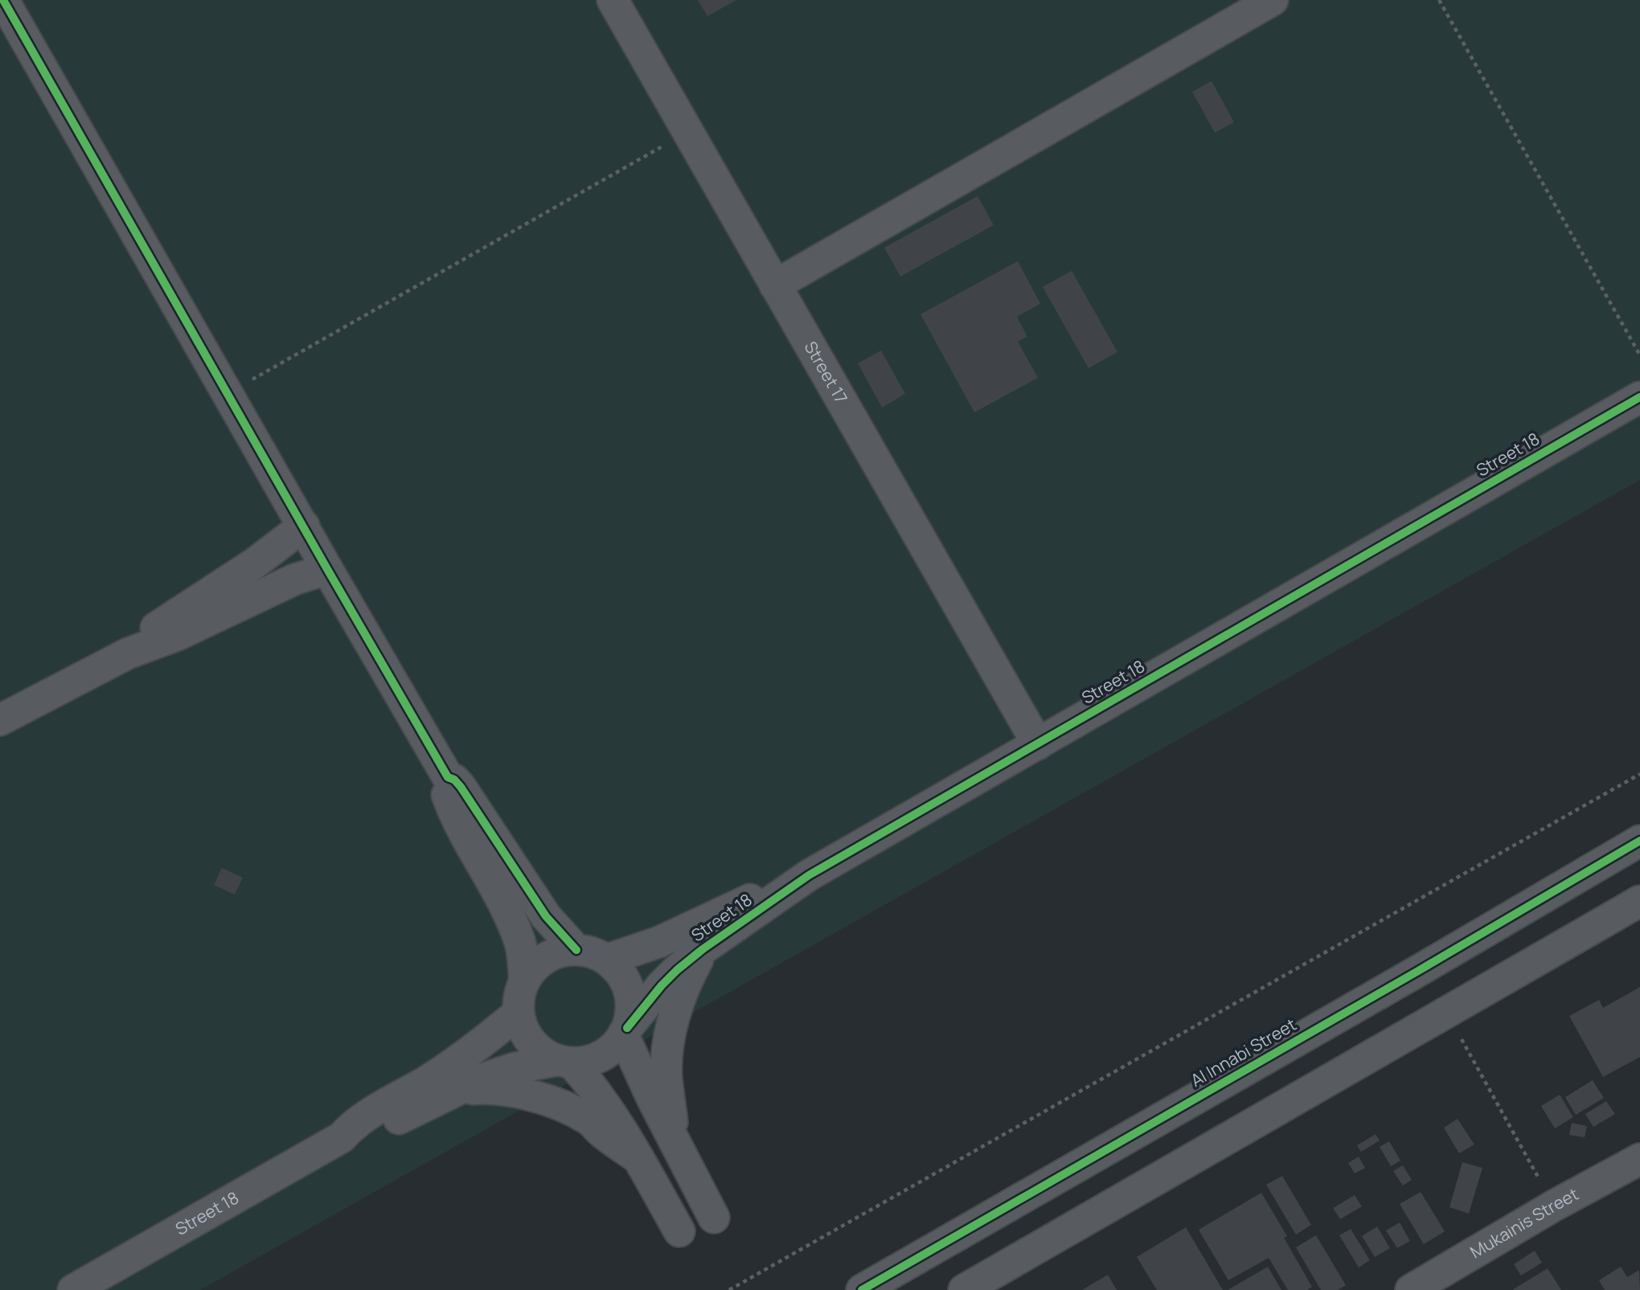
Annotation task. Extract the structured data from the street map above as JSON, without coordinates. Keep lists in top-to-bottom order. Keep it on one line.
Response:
{"streets":{"street":["Street 17","Street 18","Al Innabi Street","Mukainis Street"]},"crossings":[["Street 17","Street 18"]]}
